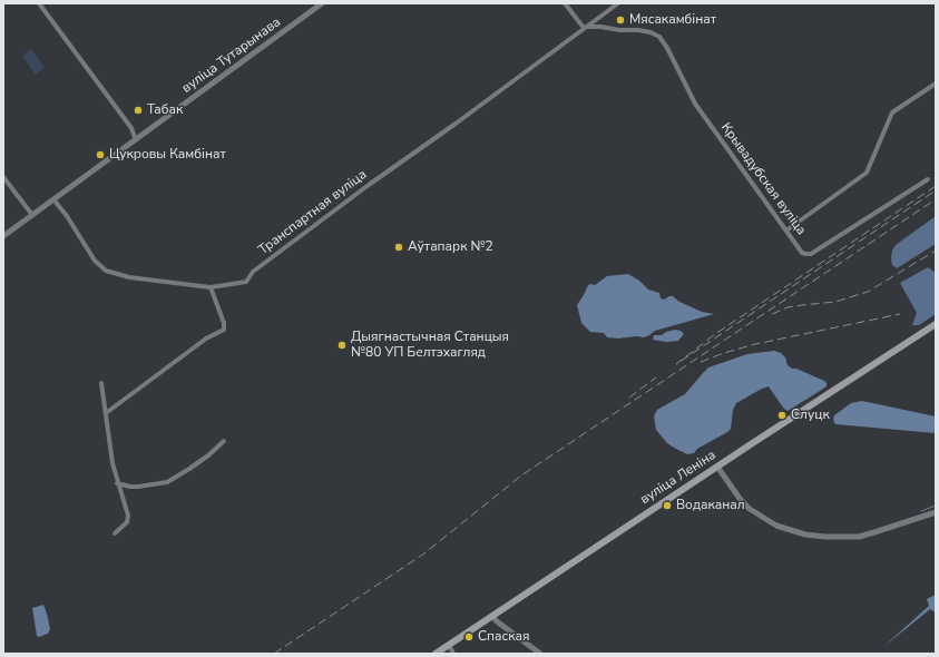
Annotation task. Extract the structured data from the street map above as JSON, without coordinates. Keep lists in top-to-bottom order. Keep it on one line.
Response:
{"streets":{"main road":["вуліца Леніна"],"street":["вуліца Тутарынава","Крывадубская вуліца","Транспартная вуліца"]},"crossings":[["вуліца Тутарынава","Транспартная вуліца"],["Крывадубская вуліца","Транспартная вуліца"]],"places":["Мясакамбінат","Табак","Цукровы Камбінат","Аўтапарк №2","Дыягнастычная Станцыя №80 УП Белтэхагляд","Слуцк","Водаканал","Спаская"]}
